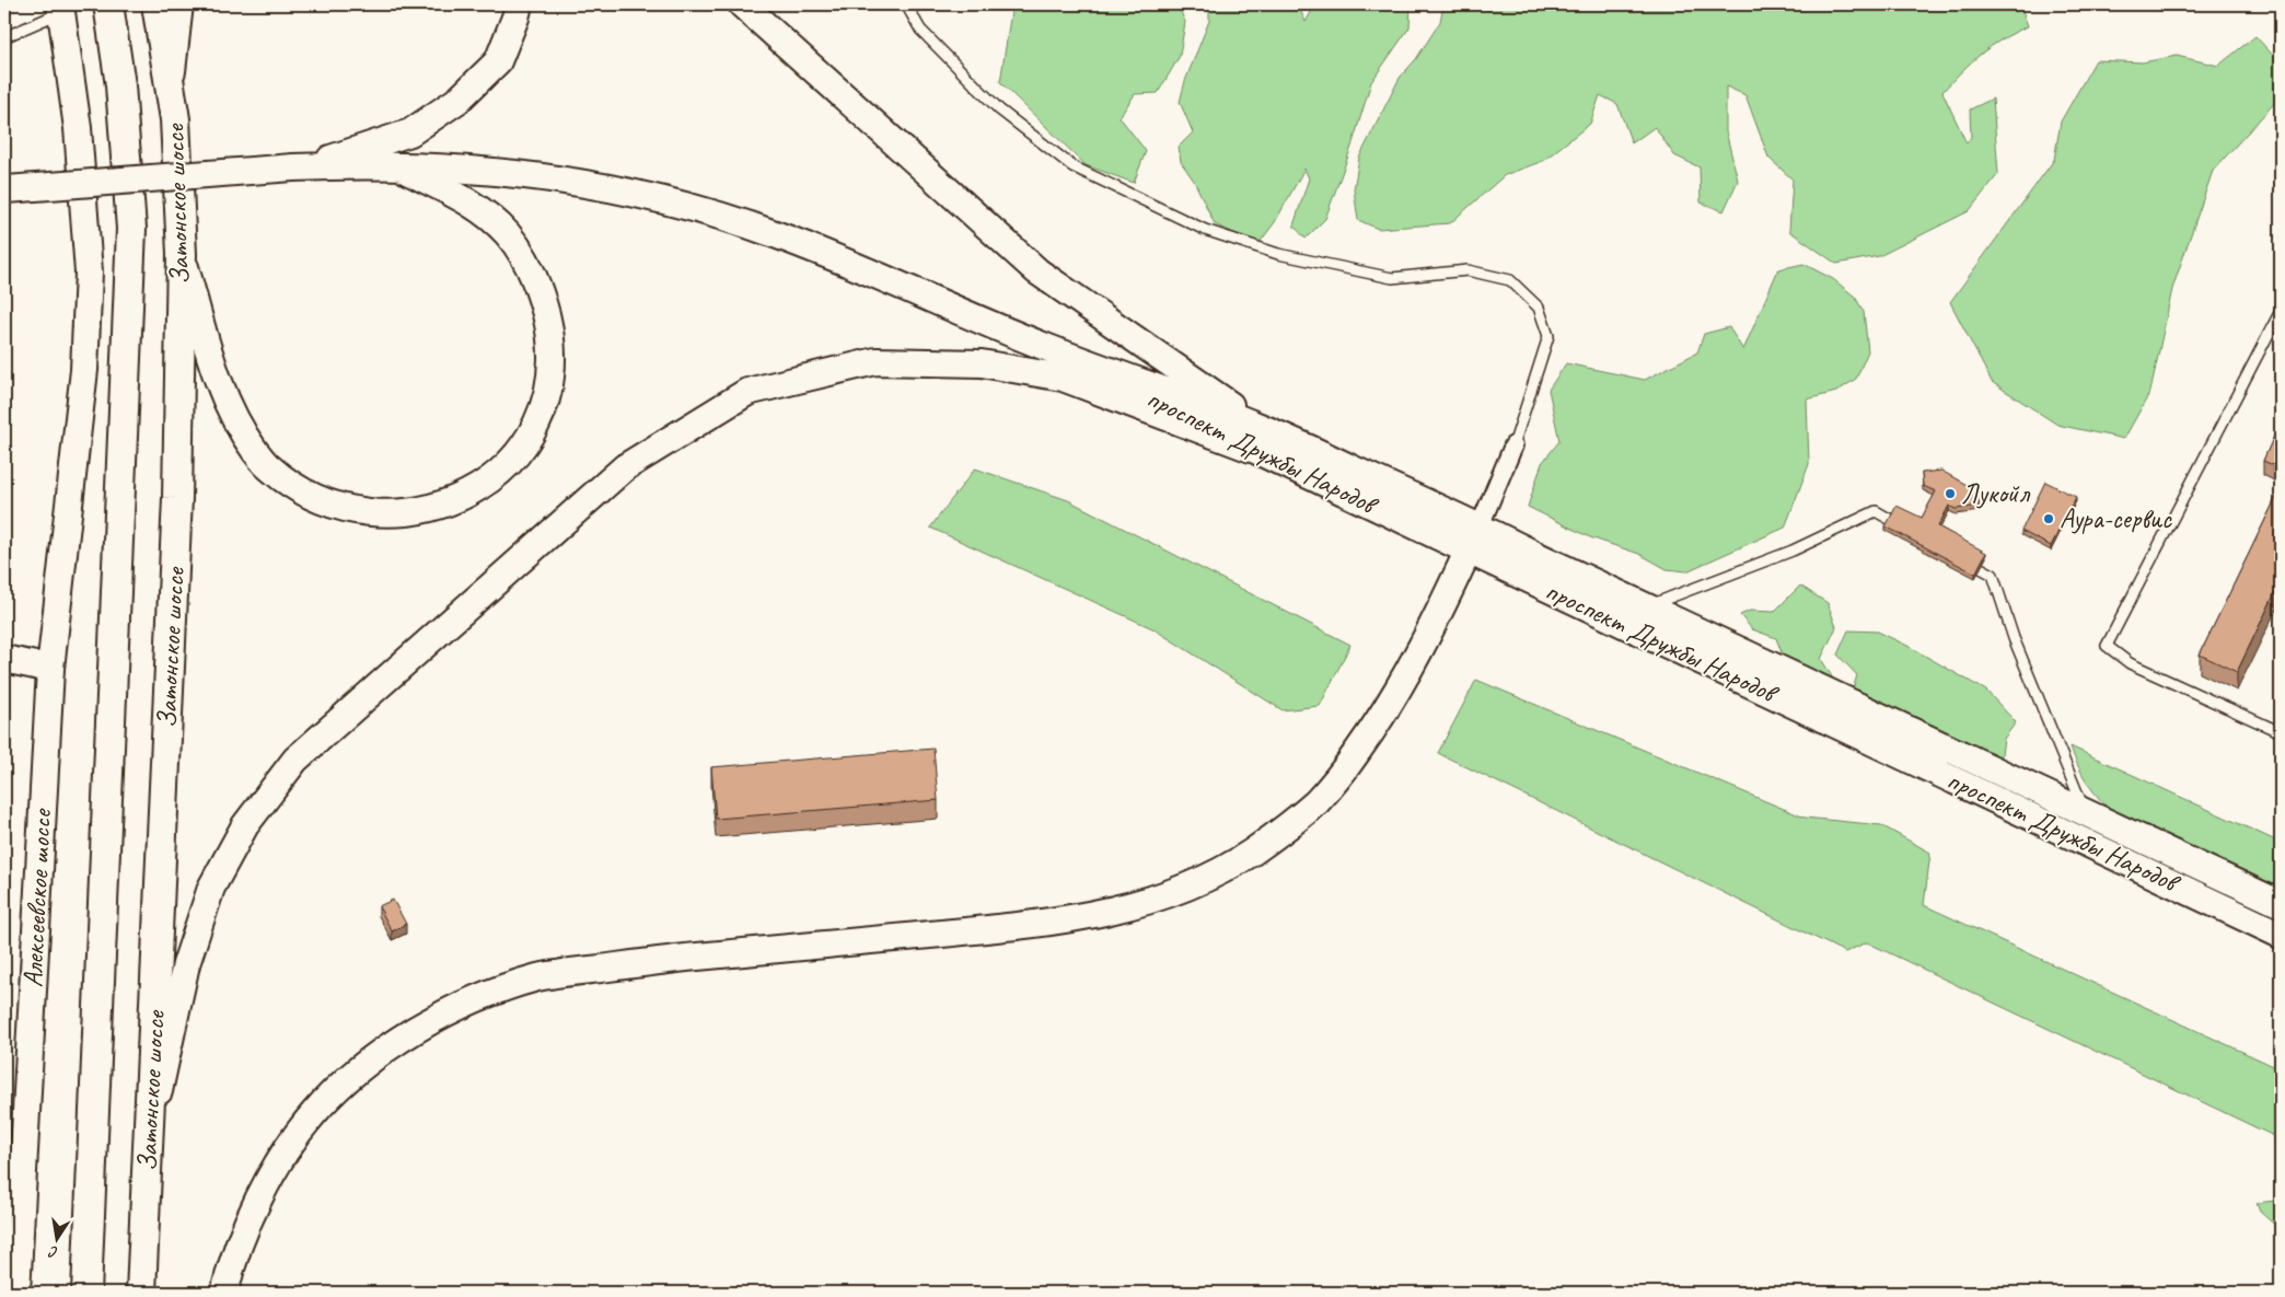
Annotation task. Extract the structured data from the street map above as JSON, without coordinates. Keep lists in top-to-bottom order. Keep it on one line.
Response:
{"streets":{"main road":["Затонское шоссе","проспект Дружбы Народов","Алексеевское шоссе"]},"places":["Лукойл","Аура-сервис"],"north":"bottom"}
